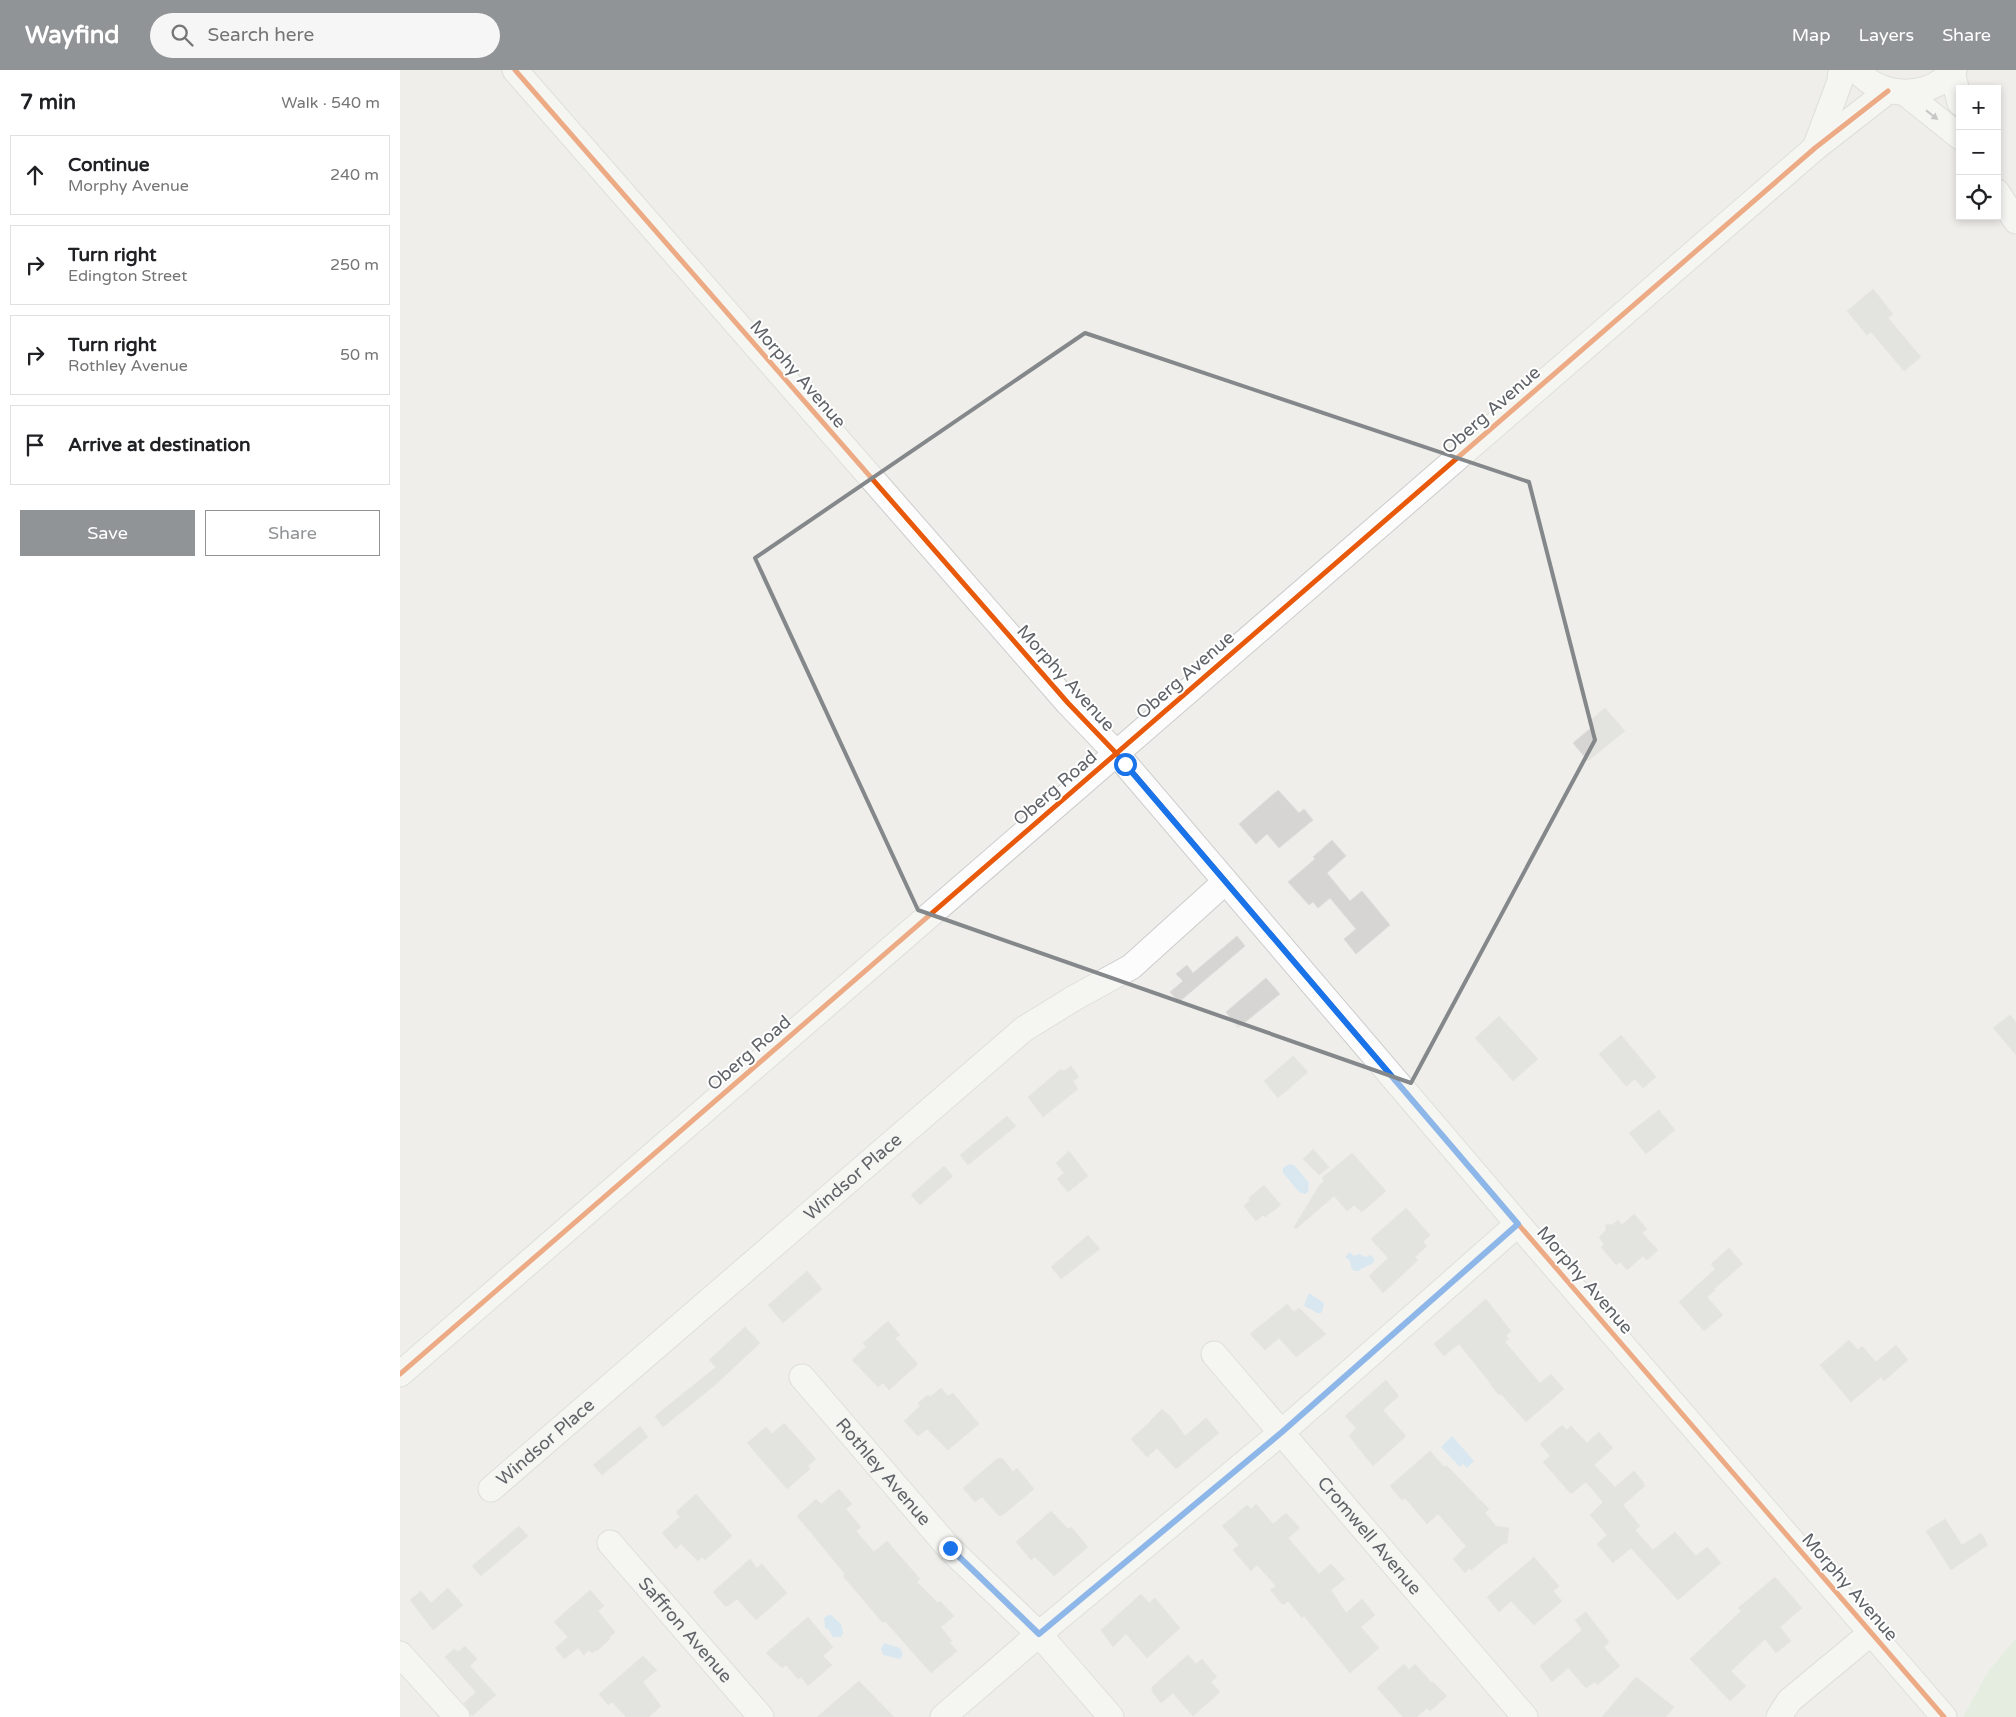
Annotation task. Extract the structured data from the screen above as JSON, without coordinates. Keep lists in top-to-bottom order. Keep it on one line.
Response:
{"streets":{"street":["Morphy Avenue","Oberg Avenue","Oberg Road","Windsor Place","Rothley Avenue","Cromwell Avenue","Saffron Avenue"]},"crossings":[["Morphy Avenue","Oberg Avenue"],["Morphy Avenue","Oberg Road"],["Morphy Avenue","Windsor Place"],["Oberg Avenue","Oberg Road"]],"page":{"header":"Wayfind","search":"Search here","nav":["Map","Layers","Share"],"heading":["7 min","Walk · 540 m"],"map_buttons":["+","−"],"list":[["Continue","Morphy Avenue","240 m"],["Turn right","Edington Street","250 m"],["Turn right","Rothley Avenue","50 m"],"Arrive at destination"],"buttons":["Save","Share"]}}
